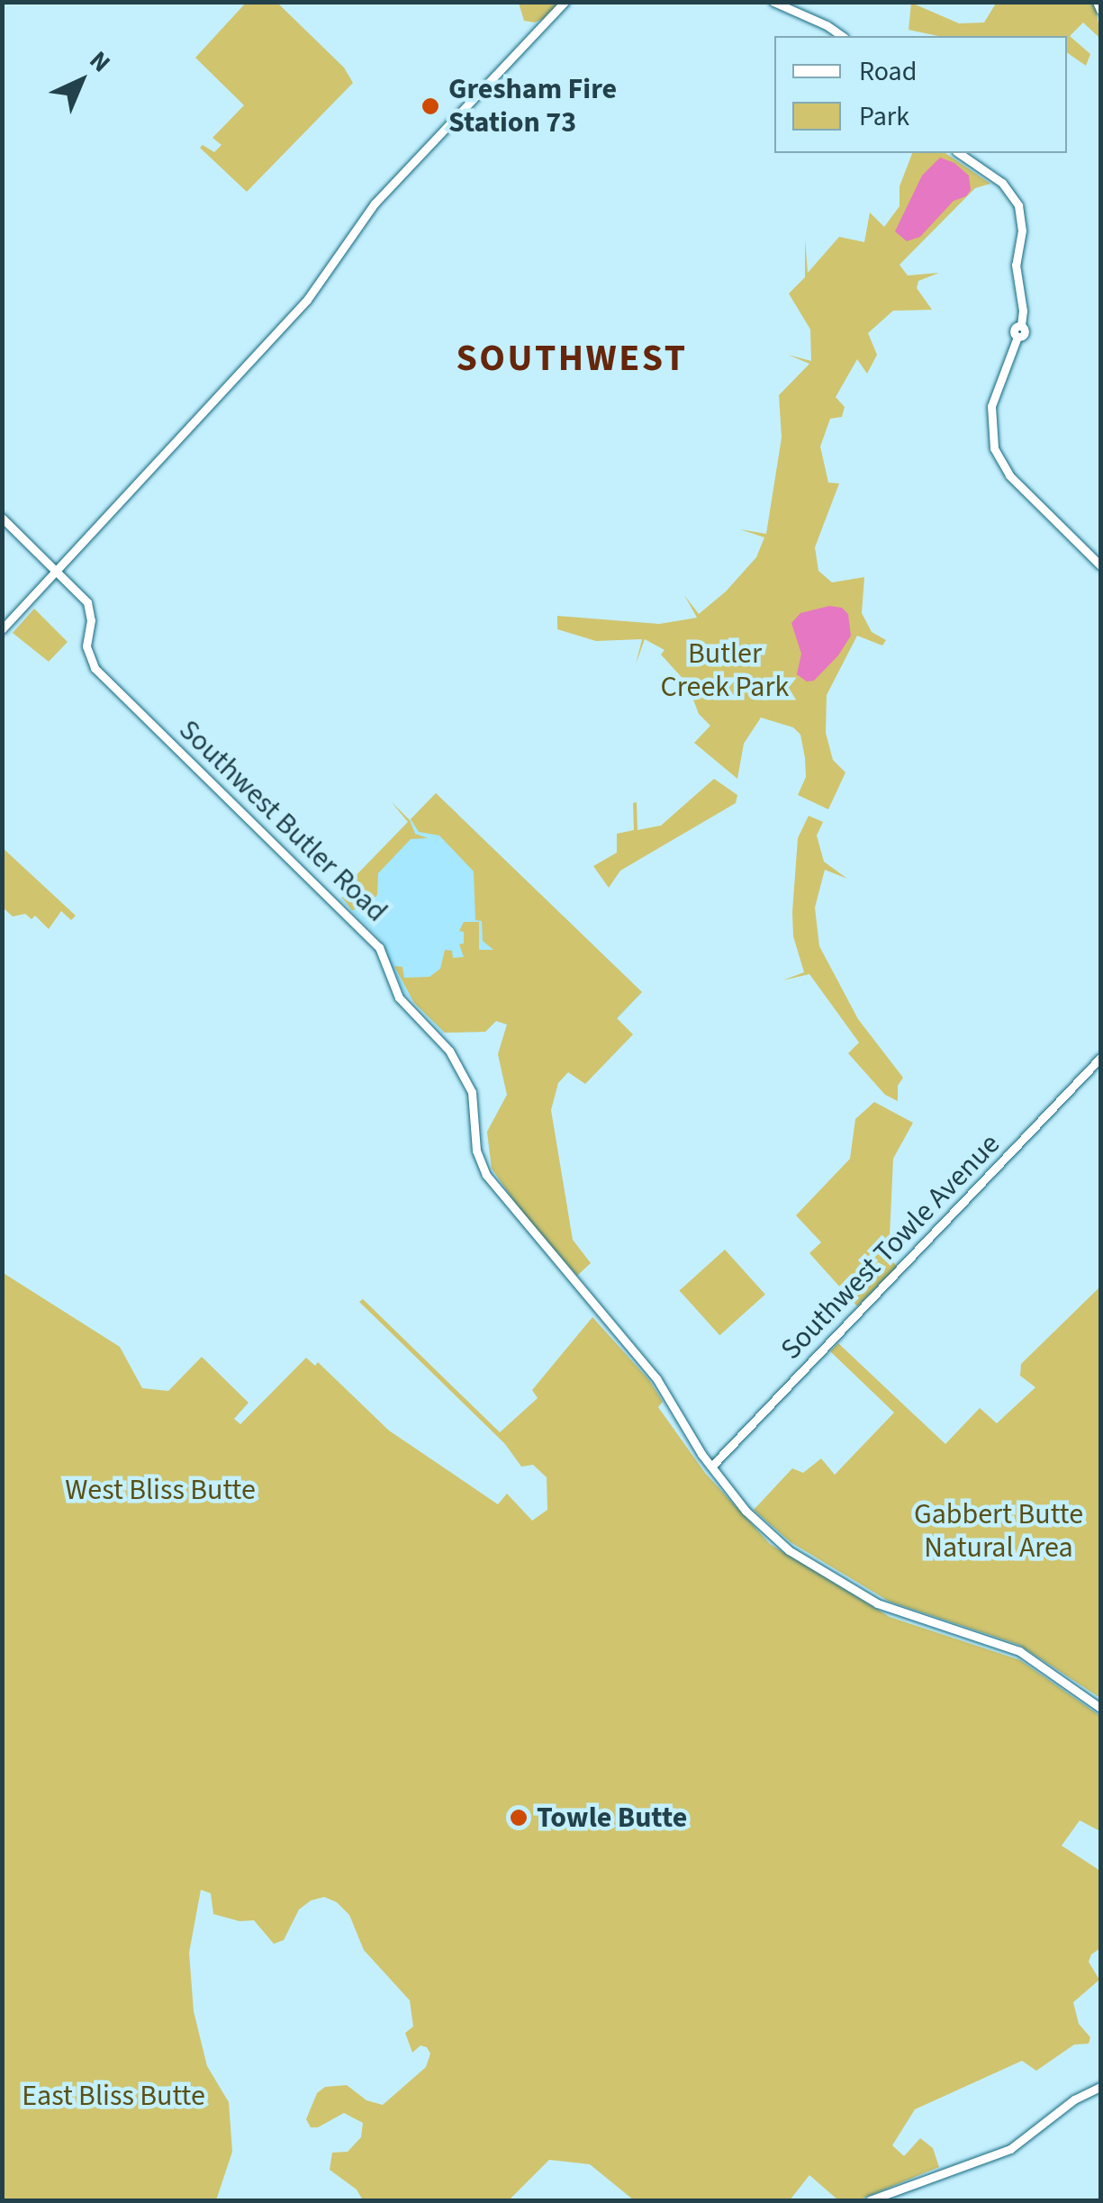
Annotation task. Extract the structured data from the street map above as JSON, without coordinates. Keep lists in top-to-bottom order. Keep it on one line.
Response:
{"streets":{"main road":["Southwest Butler Road","Southwest Towle Avenue"]},"crossings":[["Southwest Butler Road","Southwest Towle Avenue"]],"districts":["SOUTHWEST"],"parks":["Butler Creek Park","West Bliss Butte","Gabbert Butte Natural Area","East Bliss Butte"],"places":["Gresham Fire Station 73","Towle Butte"],"legend":["Road","Park"],"north":"top right"}
